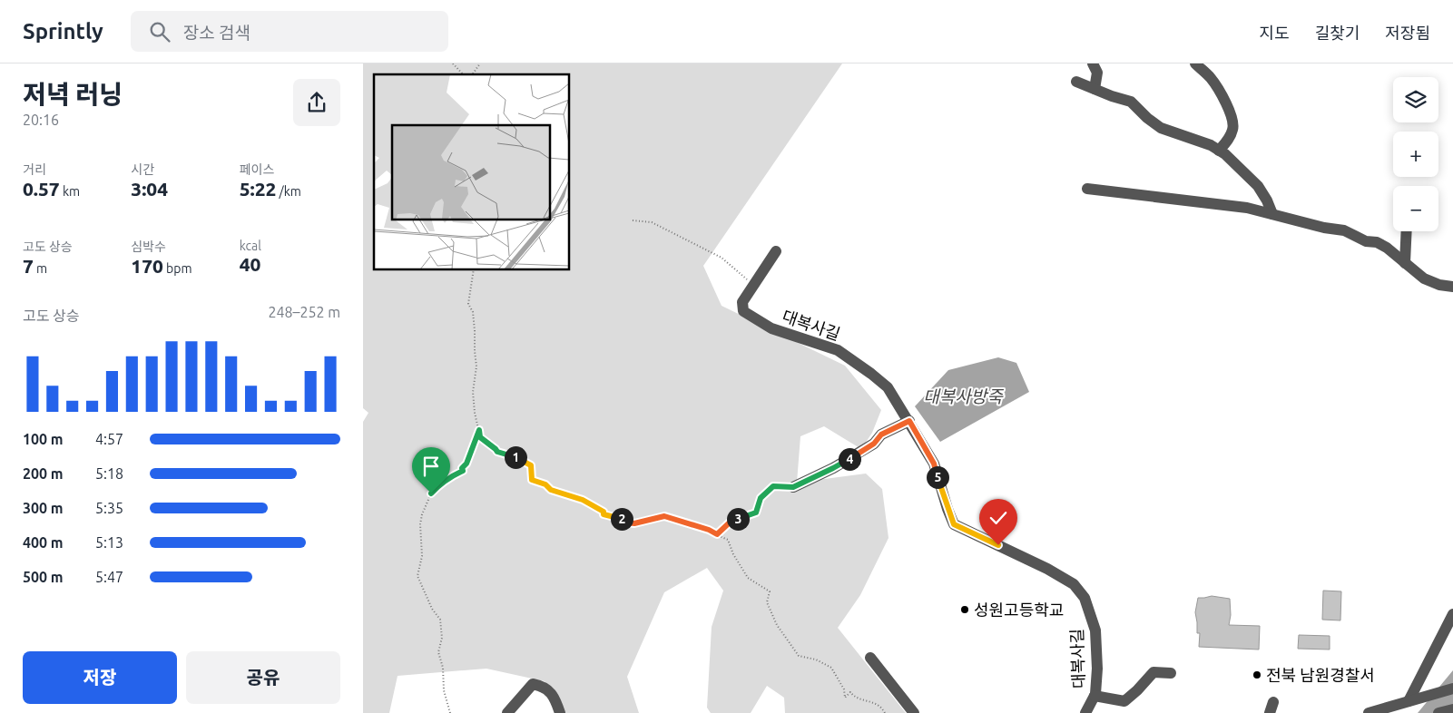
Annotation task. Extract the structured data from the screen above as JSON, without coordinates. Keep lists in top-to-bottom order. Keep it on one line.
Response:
{"streets":{"street":["대복사길"]},"water":["대복사방죽"],"places":["성원고등학교","전북 남원경찰서"],"page":{"header":"Sprintly","search":"장소 검색","nav":["지도","길찾기","저장됨"],"heading":["저녁 러닝","20:16"],"map_buttons":["+","−"],"stats":[["거리","0.57 km"],["시간","3:04"],["페이스","5:22 /km"],["고도 상승","7 m"],["심박수","170 bpm"],["kcal","40"]],"chart":["고도 상승","248–252 m"],"list":[{"name":"100 m","note":"4:57"},{"name":"200 m","note":"5:18"},{"name":"300 m","note":"5:35"},{"name":"400 m","note":"5:13"},{"name":"500 m","note":"5:47"}],"pins":["1","4","5","2","3"],"buttons":["저장","공유"]}}
